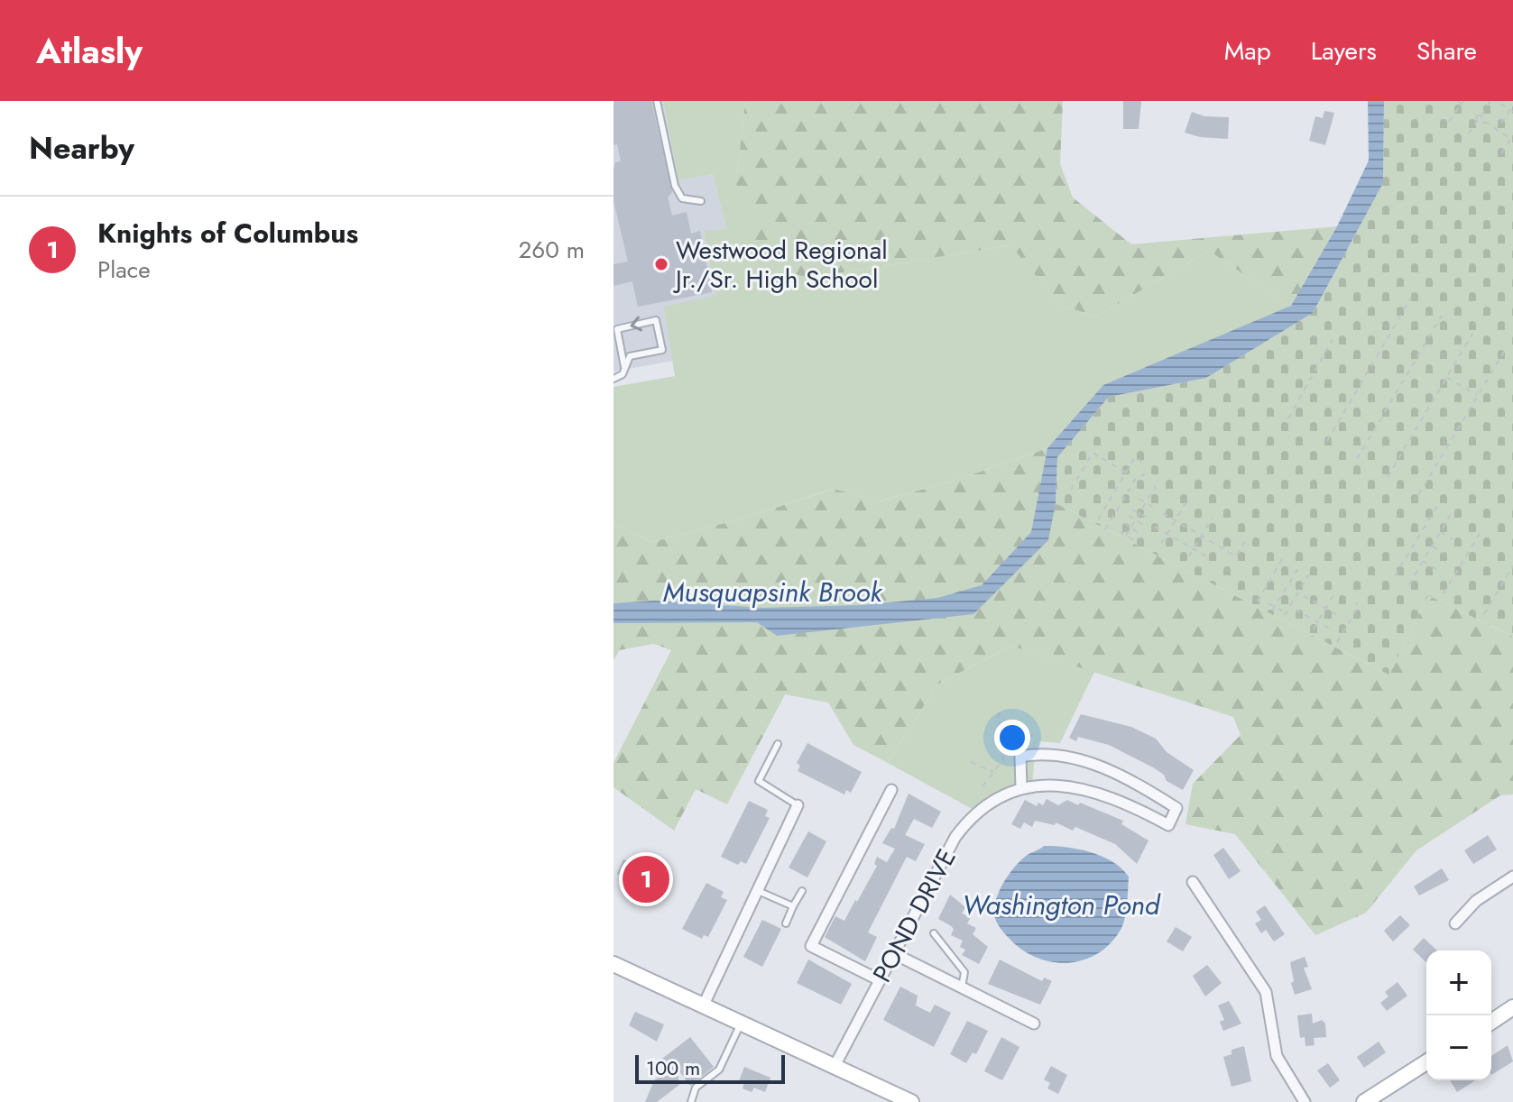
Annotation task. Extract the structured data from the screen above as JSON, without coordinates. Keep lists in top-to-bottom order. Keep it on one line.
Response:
{"streets":{"street":["POND DRIVE"]},"water":["Musquapsink Brook","Washington Pond"],"places":["Westwood Regional Jr./Sr. High School"],"scale_bar":"100 m","page":{"header":"Atlasly","nav":["Map","Layers","Share"],"heading":"Nearby","list":[{"mark":"1","name":"Knights of Columbus","note":"Place","value":"260 m"}],"pins":"1","map_buttons":["+","−"],"scale":"100 m"}}
